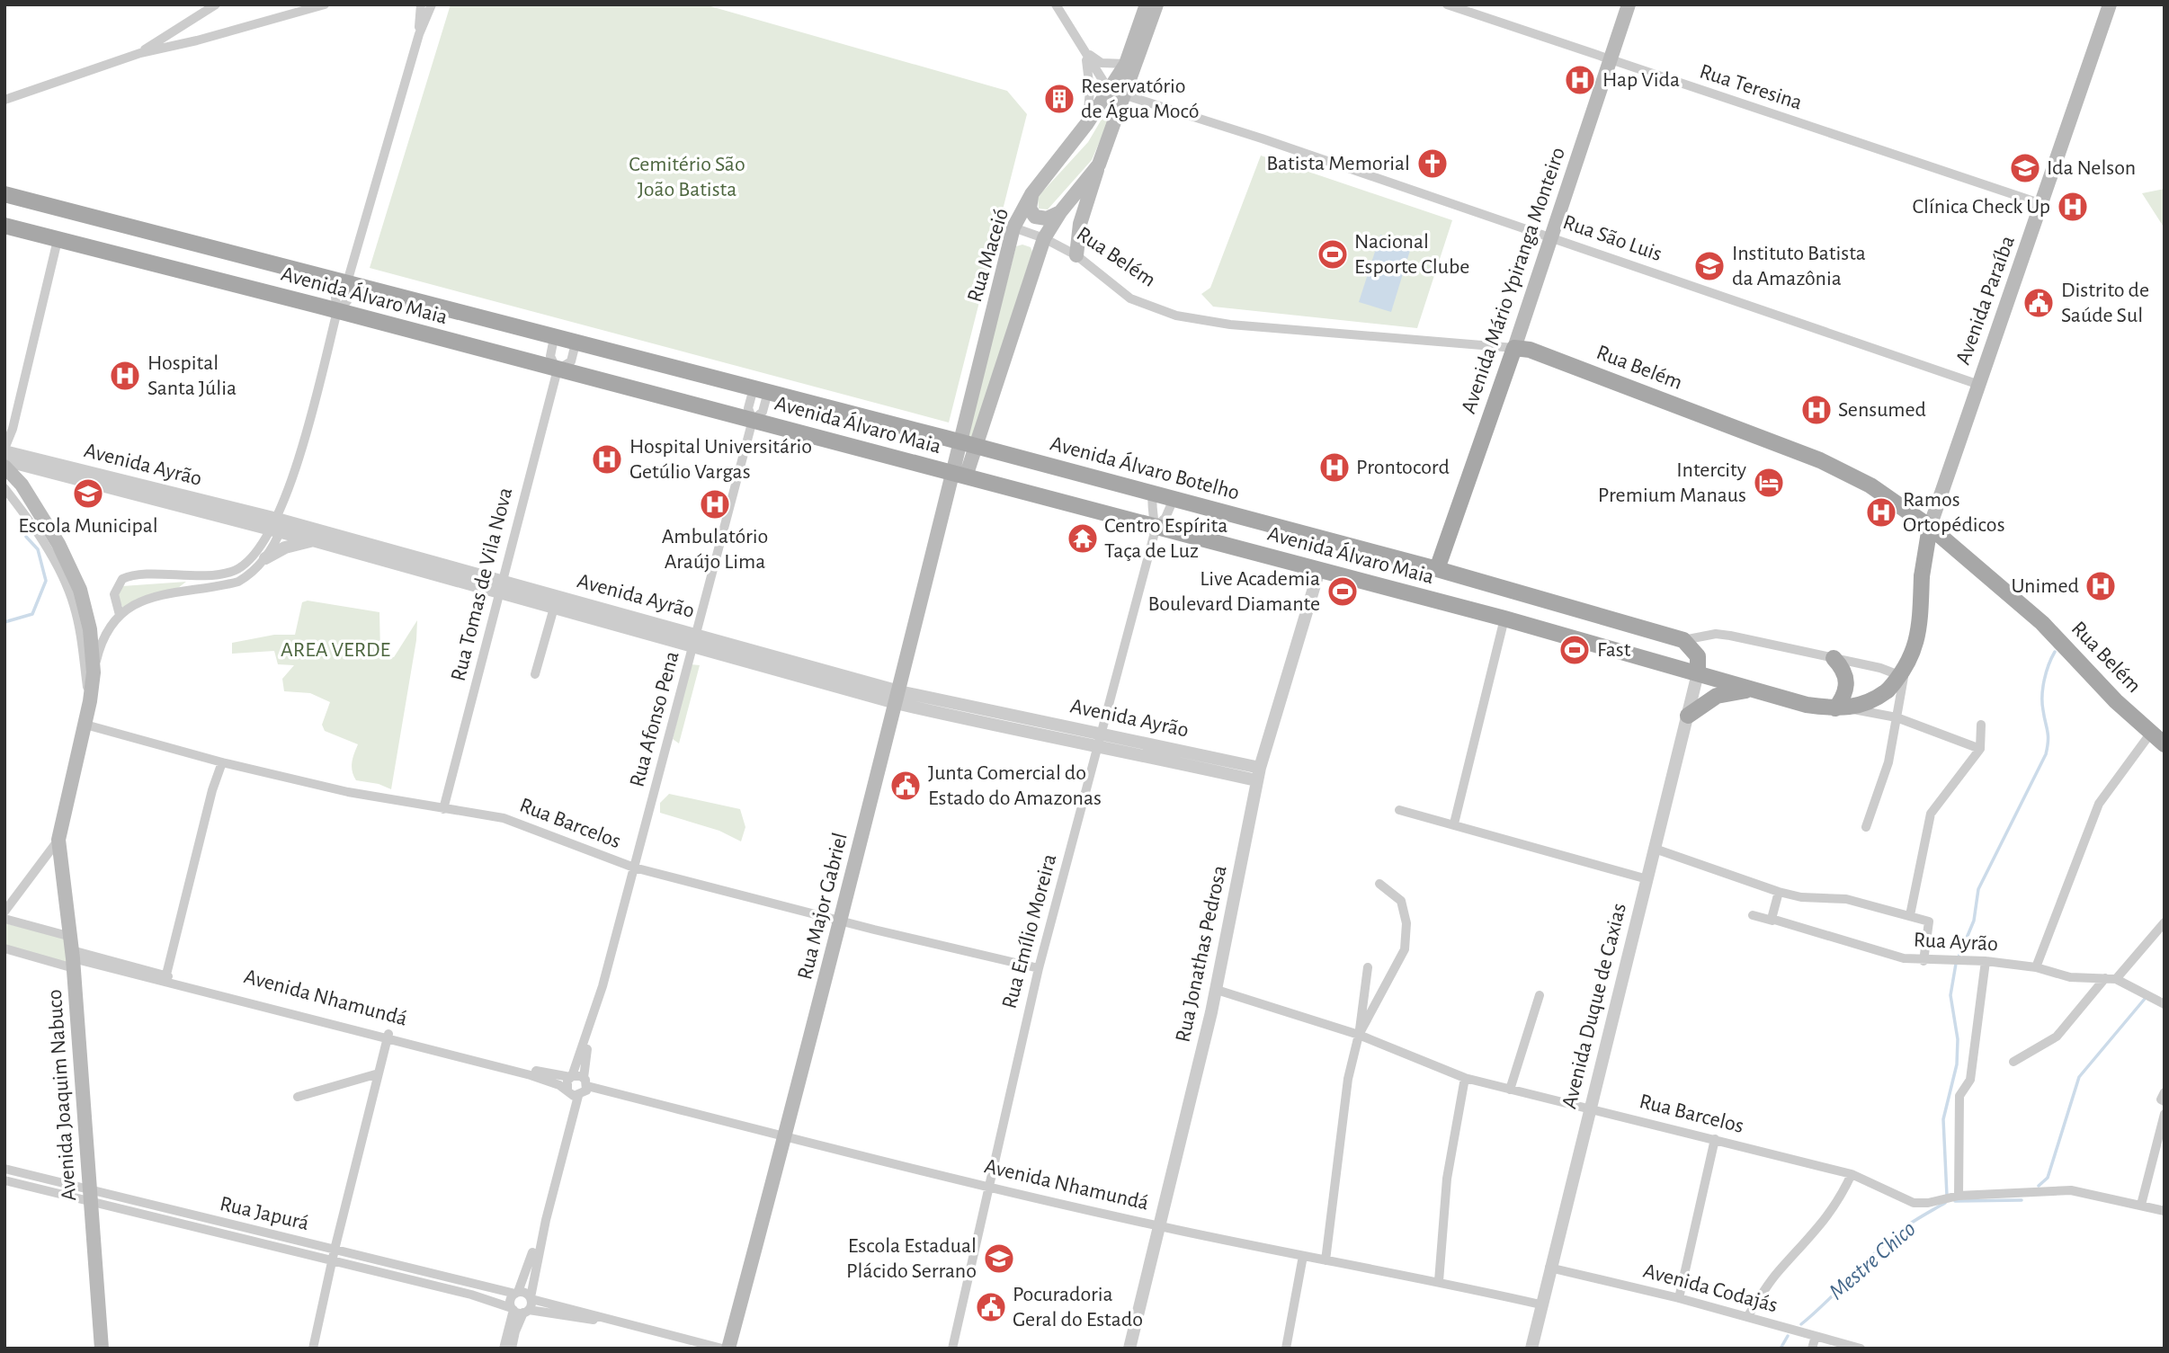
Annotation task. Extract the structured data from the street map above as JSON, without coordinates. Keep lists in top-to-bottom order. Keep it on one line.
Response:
{"streets":{"main road":["Rua Maceió","Rua Belém","Avenida Mário Ypiranga Monteiro","Avenida Álvaro Maia","Avenida Paraíba","Avenida Álvaro Botelho","Rua Major Gabriel","Avenida Joaquim Nabuco"],"street":["Rua Teresina","Rua São Luis","Avenida Ayrão","Rua Tomas de Vila Nova","Rua Afonso Pena","Rua Barcelos","Rua Emílio Moreira","Rua Ayrão","Rua Jonathas Pedrosa","Avenida Nhamundá","Avenida Duque de Caxias","Rua Japurá","Avenida Codajás"]},"crossings":[["Rua Teresina","Avenida Mário Ypiranga Monteiro"],["Rua Teresina","Avenida Paraíba"],["Rua São Luis","Rua Maceió"],["Rua São Luis","Avenida Mário Ypiranga Monteiro"],["Rua São Luis","Avenida Paraíba"],["Rua Maceió","Rua Belém"],["Rua Maceió","Avenida Álvaro Maia"],["Rua Maceió","Avenida Álvaro Botelho"],["Rua Maceió","Rua Major Gabriel"],["Rua Belém","Avenida Mário Ypiranga Monteiro"],["Rua Belém","Avenida Paraíba"],["Avenida Mário Ypiranga Monteiro","Avenida Álvaro Botelho"],["Avenida Álvaro Maia","Avenida Álvaro Botelho"],["Avenida Álvaro Maia","Rua Tomas de Vila Nova"],["Avenida Álvaro Maia","Rua Afonso Pena"],["Avenida Álvaro Maia","Rua Major Gabriel"],["Avenida Álvaro Maia","Rua Emílio Moreira"],["Avenida Álvaro Maia","Rua Jonathas Pedrosa"],["Avenida Álvaro Maia","Avenida Duque de Caxias"],["Avenida Ayrão","Rua Tomas de Vila Nova"],["Avenida Ayrão","Rua Afonso Pena"],["Avenida Ayrão","Rua Major Gabriel"],["Avenida Ayrão","Rua Emílio Moreira"],["Avenida Ayrão","Rua Jonathas Pedrosa"],["Avenida Álvaro Botelho","Rua Tomas de Vila Nova"],["Avenida Álvaro Botelho","Rua Afonso Pena"],["Avenida Álvaro Botelho","Rua Emílio Moreira"],["Rua Tomas de Vila Nova","Rua Barcelos"],["Rua Afonso Pena","Rua Barcelos"],["Rua Afonso Pena","Avenida Nhamundá"],["Rua Barcelos","Rua Major Gabriel"],["Rua Barcelos","Rua Emílio Moreira"],["Rua Barcelos","Rua Jonathas Pedrosa"],["Rua Barcelos","Avenida Duque de Caxias"],["Rua Major Gabriel","Avenida Nhamundá"],["Rua Emílio Moreira","Avenida Nhamundá"],["Rua Jonathas Pedrosa","Avenida Nhamundá"],["Avenida Nhamundá","Avenida Duque de Caxias"],["Avenida Nhamundá","Avenida Joaquim Nabuco"],["Avenida Duque de Caxias","Avenida Codajás"],["Avenida Joaquim Nabuco","Rua Japurá"]],"water":["Mestre Chico"],"parks":["Cemitério São João Batista","AREA VERDE"],"places":{"hospital":["Hap Vida","Clínica Check Up","Hospital Santa Júlia","Sensumed","Hospital Universitário Getúlio Vargas","Prontocord","Ambulatório Araújo Lima","Ramos Ortopédicos","Unimed"],"building":["Reservatório de Água Mocó"],"church":["Batista Memorial"],"school or university":["Ida Nelson","Instituto Batista da Amazônia","Escola Municipal","Escola Estadual Plácido Serrano"],"sports":["Nacional Esporte Clube","Live Academia Boulevard Diamante","Fast"],"public building":["Distrito de Saúde Sul","Junta Comercial do Estado do Amazonas","Pocuradoria Geral do Estado"],"hotel":["Intercity Premium Manaus"],"temple":["Centro Espírita Taça de Luz"]}}
